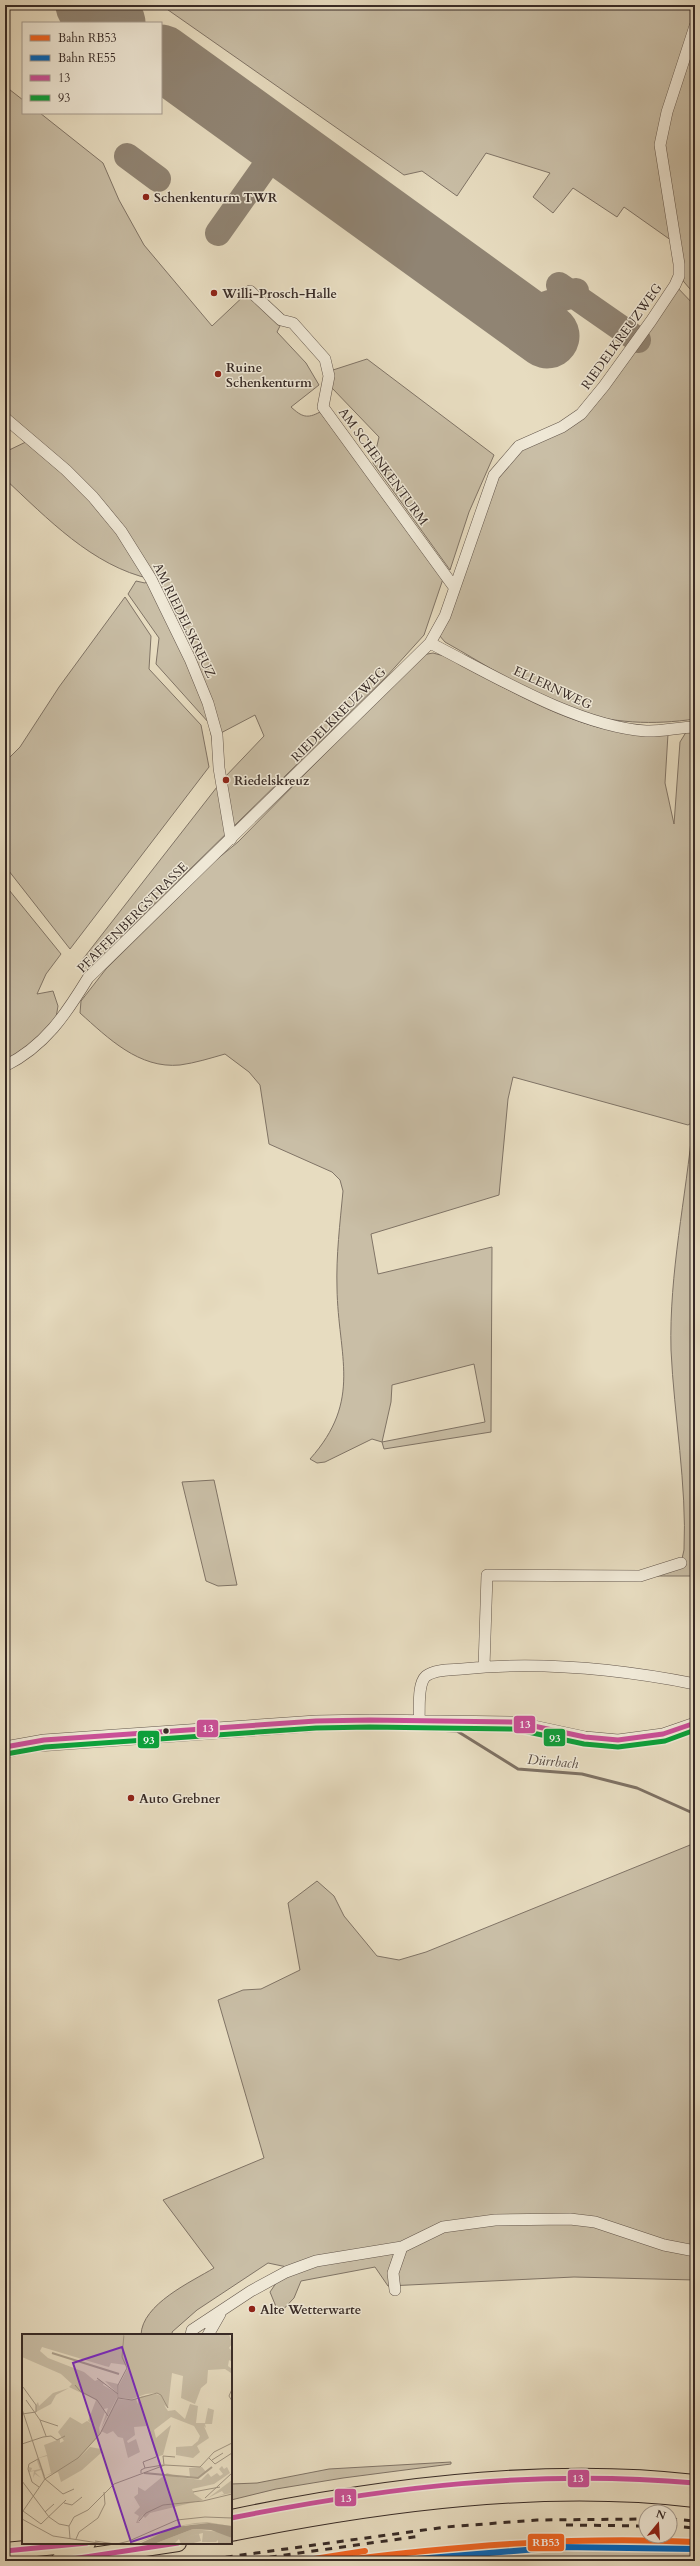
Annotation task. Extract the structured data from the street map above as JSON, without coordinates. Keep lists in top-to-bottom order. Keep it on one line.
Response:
{"streets":{"street":["RIEDELKREUZWEG","AM SCHENKENTURM","AM RIEDELSKREUZ","ELLERNWEG","PFAFFENBERGSTRASSE"]},"crossings":[["RIEDELKREUZWEG","AM SCHENKENTURM"],["RIEDELKREUZWEG","AM RIEDELSKREUZ"],["RIEDELKREUZWEG","ELLERNWEG"],["RIEDELKREUZWEG","PFAFFENBERGSTRASSE"],["AM RIEDELSKREUZ","PFAFFENBERGSTRASSE"]],"water":["Dürrbach"],"places":["Schenkenturm TWR","Willi-Prosch-Halle","Ruine Schenkenturm","Riedelskreuz","Auto Grebner","Alte Wetterwarte"],"lines":["transit line 13","transit line 93","rail line RB53","rail line RE55"],"legend":["Bahn RB53","Bahn RE55","13","93"],"north":"top"}
